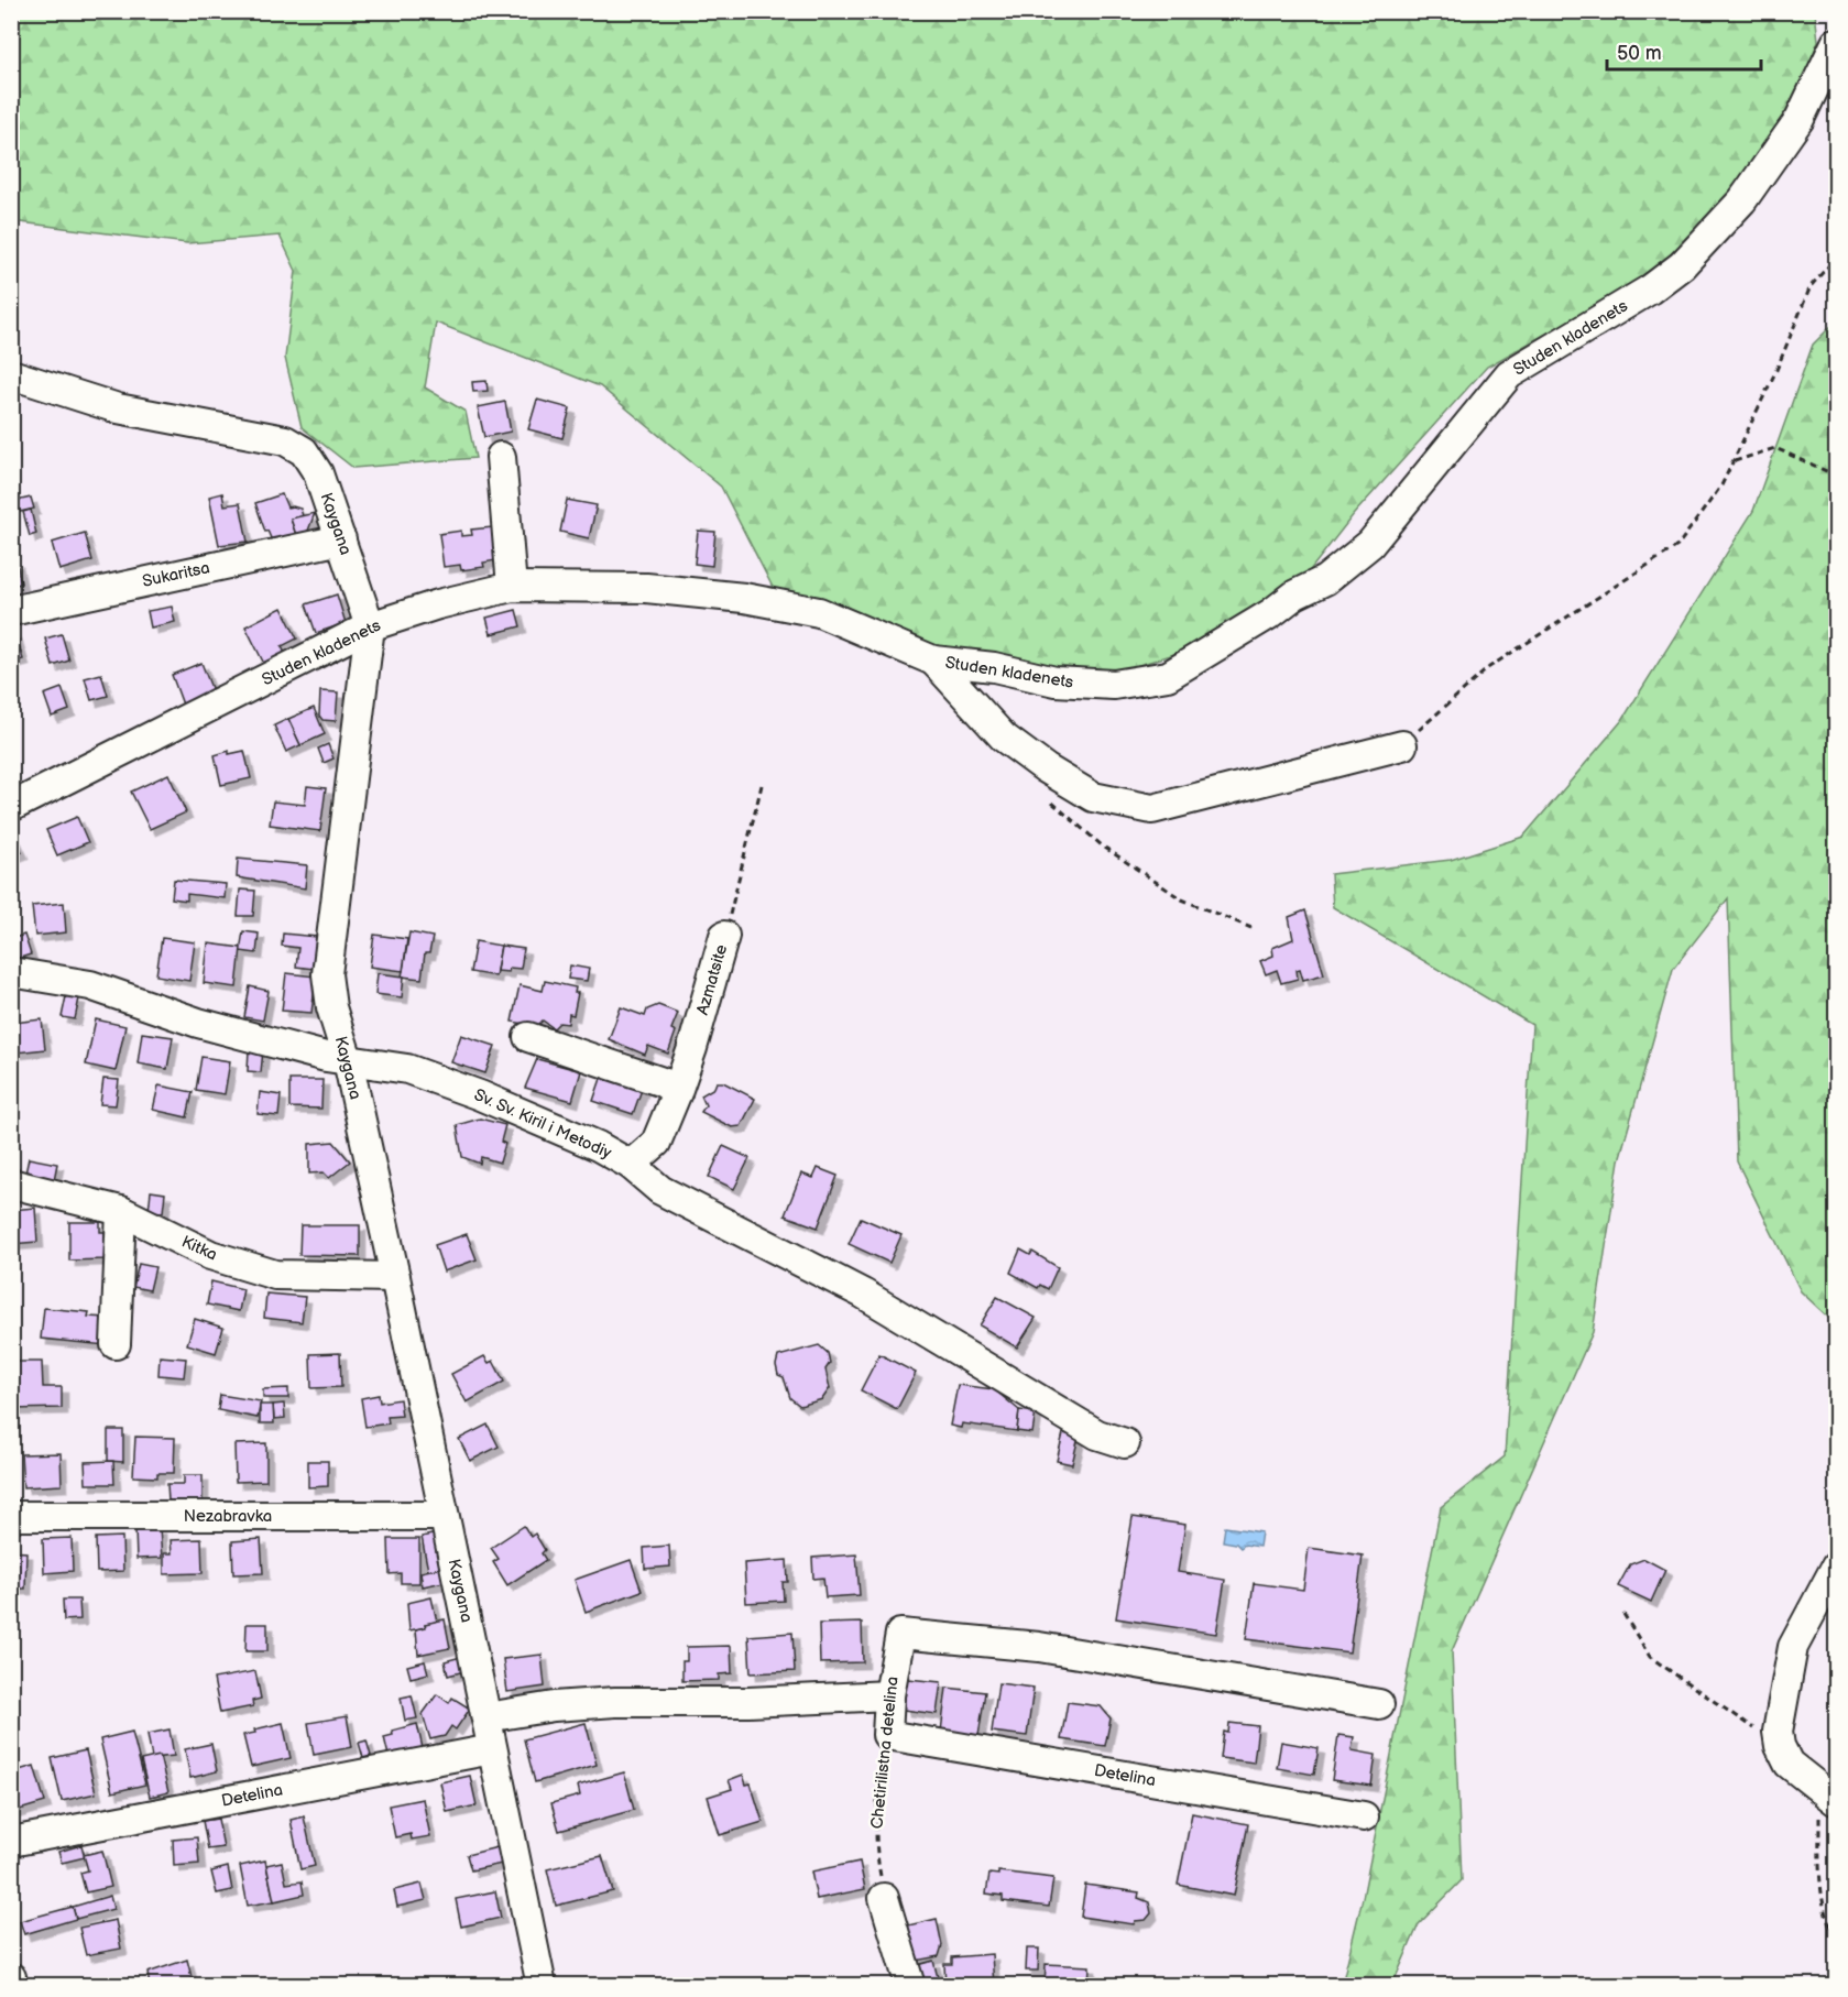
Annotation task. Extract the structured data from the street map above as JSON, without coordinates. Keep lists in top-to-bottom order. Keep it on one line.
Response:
{"streets":{"street":["Studen kladenets","Kaygana","Sukaritsa","Azmatsite","Sv. Sv. Kiril i Metodiy","Kitka","Nezabravka","Chetirilistna detelina","Detelina"]},"crossings":[["Studen kladenets","Kaygana"],["Kaygana","Sukaritsa"],["Kaygana","Sv. Sv. Kiril i Metodiy"],["Kaygana","Kitka"],["Kaygana","Nezabravka"],["Kaygana","Detelina"],["Azmatsite","Sv. Sv. Kiril i Metodiy"],["Chetirilistna detelina","Detelina"]],"scale_bar":"50 m"}
